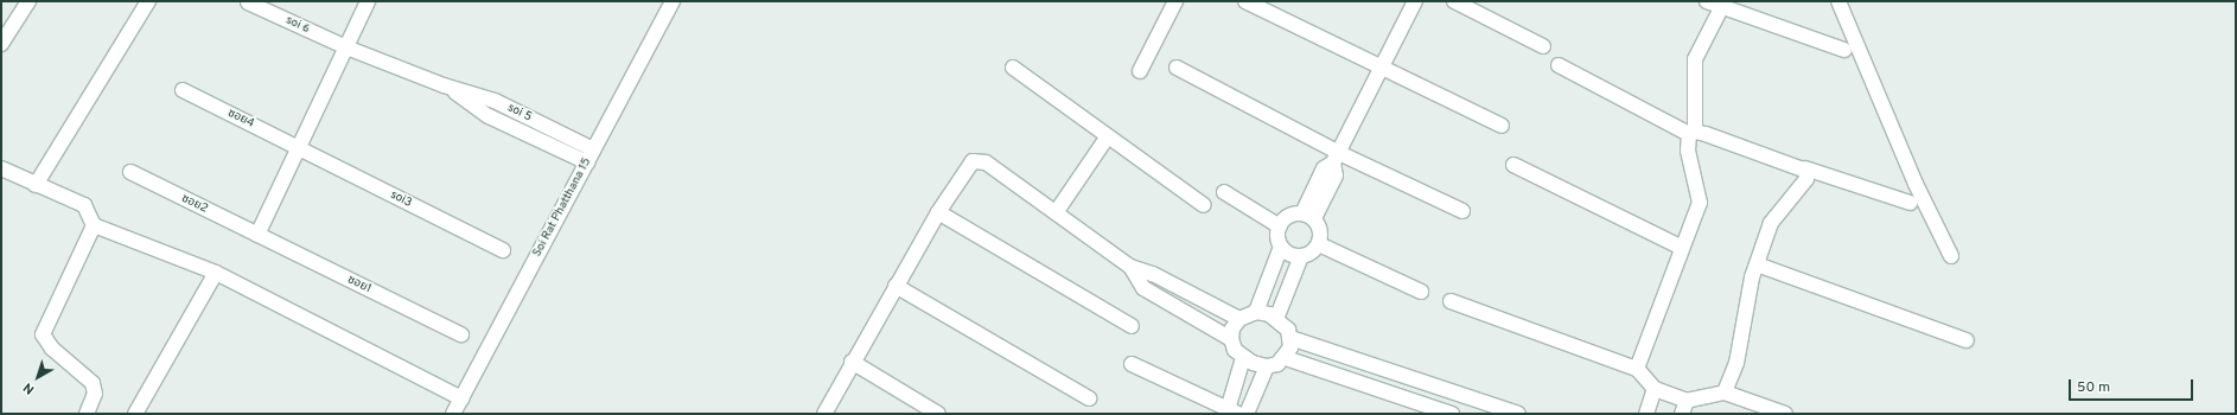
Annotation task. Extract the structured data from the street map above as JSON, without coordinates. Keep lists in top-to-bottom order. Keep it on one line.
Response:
{"streets":{"street":["soi 6","soi 5","ซอย4","soi3","ซอย2","Soi Rat Phatthana 15","ซอย1"]},"crossings":[["soi 6","soi 5"],["soi 5","Soi Rat Phatthana 15"],["ซอย4","soi3"],["ซอย2","ซอย1"]],"scale_bar":"50 m","north":"bottom left"}
